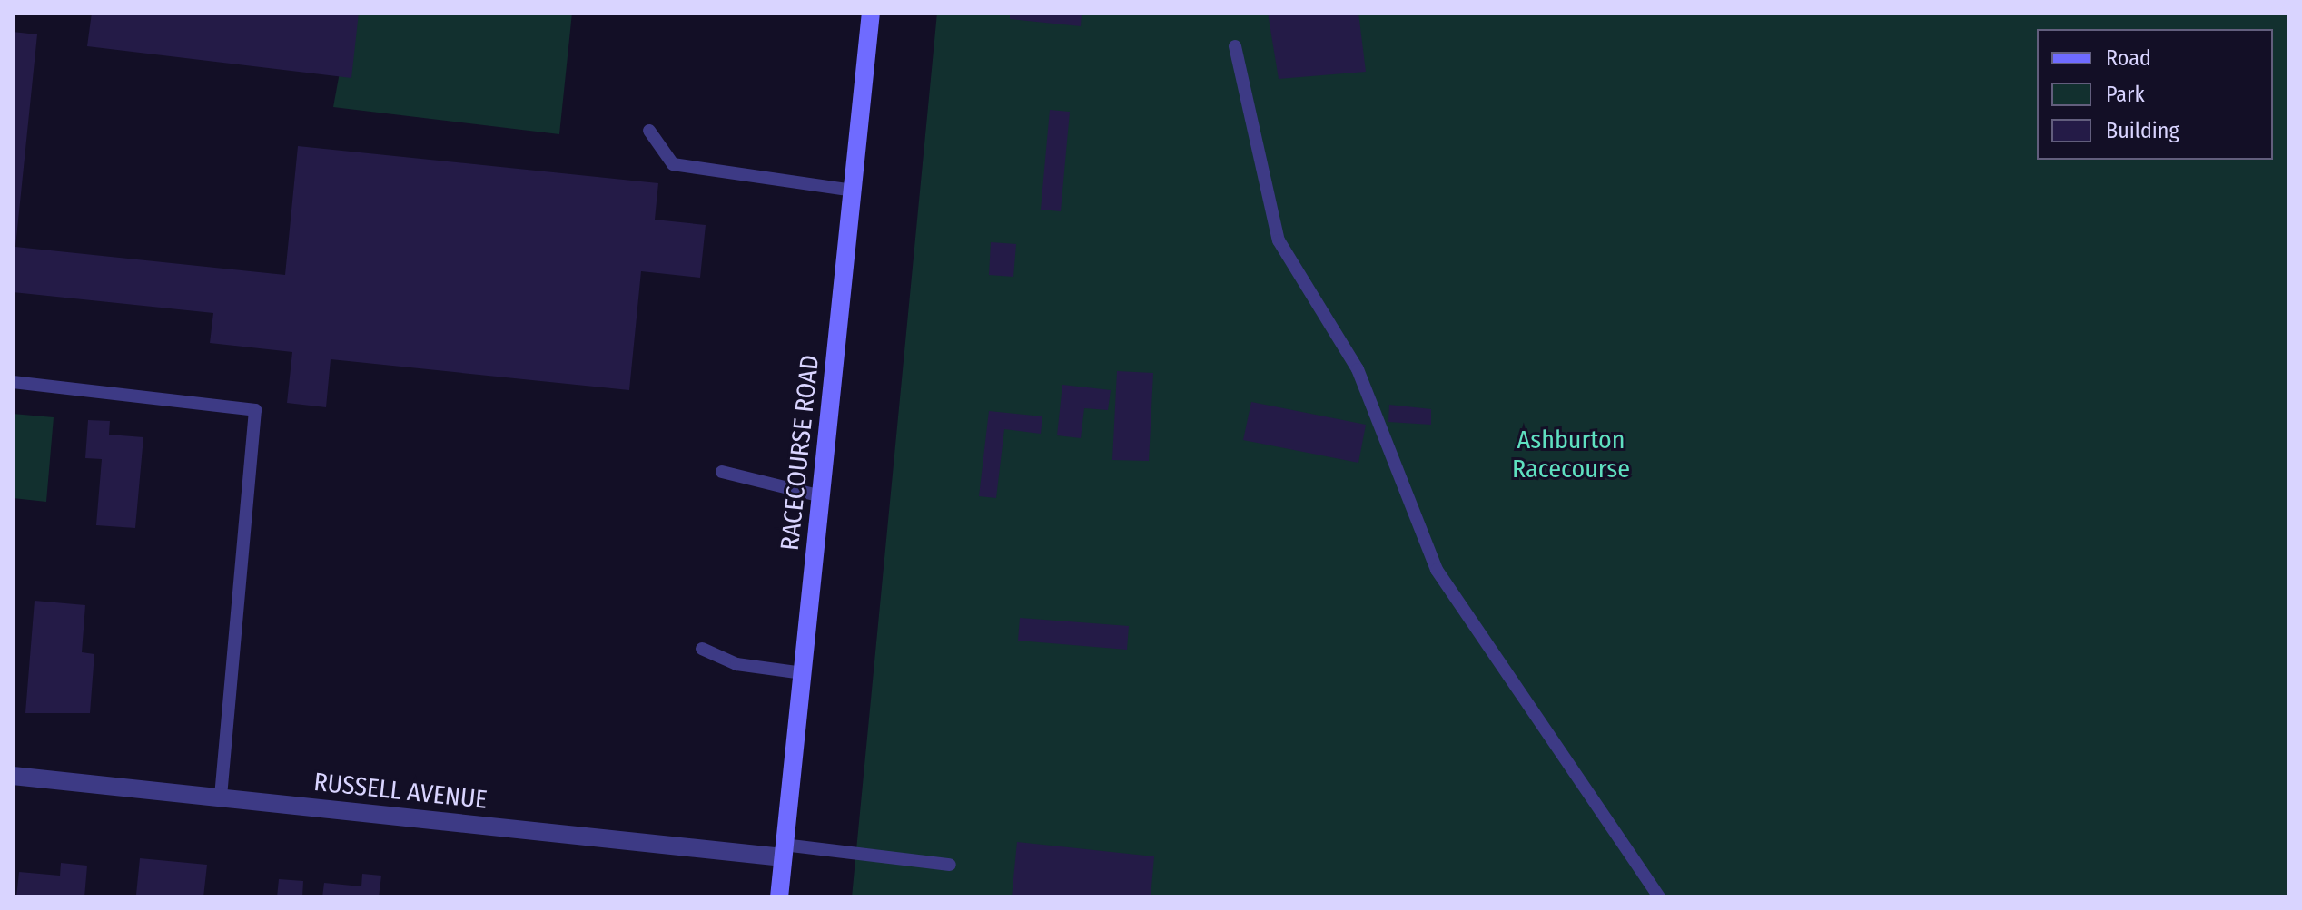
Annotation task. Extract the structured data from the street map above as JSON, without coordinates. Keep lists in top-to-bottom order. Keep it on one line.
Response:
{"streets":{"street":["RACECOURSE ROAD","RUSSELL AVENUE"]},"crossings":[["RACECOURSE ROAD","RUSSELL AVENUE"]],"parks":["Ashburton Racecourse"],"legend":["Road","Park","Building"]}
